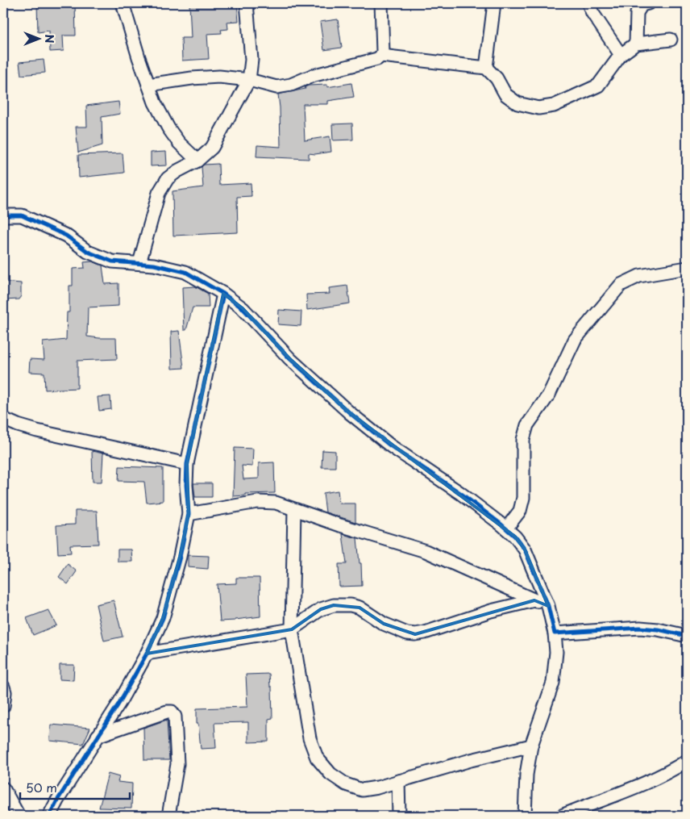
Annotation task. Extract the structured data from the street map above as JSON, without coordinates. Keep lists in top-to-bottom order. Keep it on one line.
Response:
{"scale_bar":"50 m","north":"right"}
